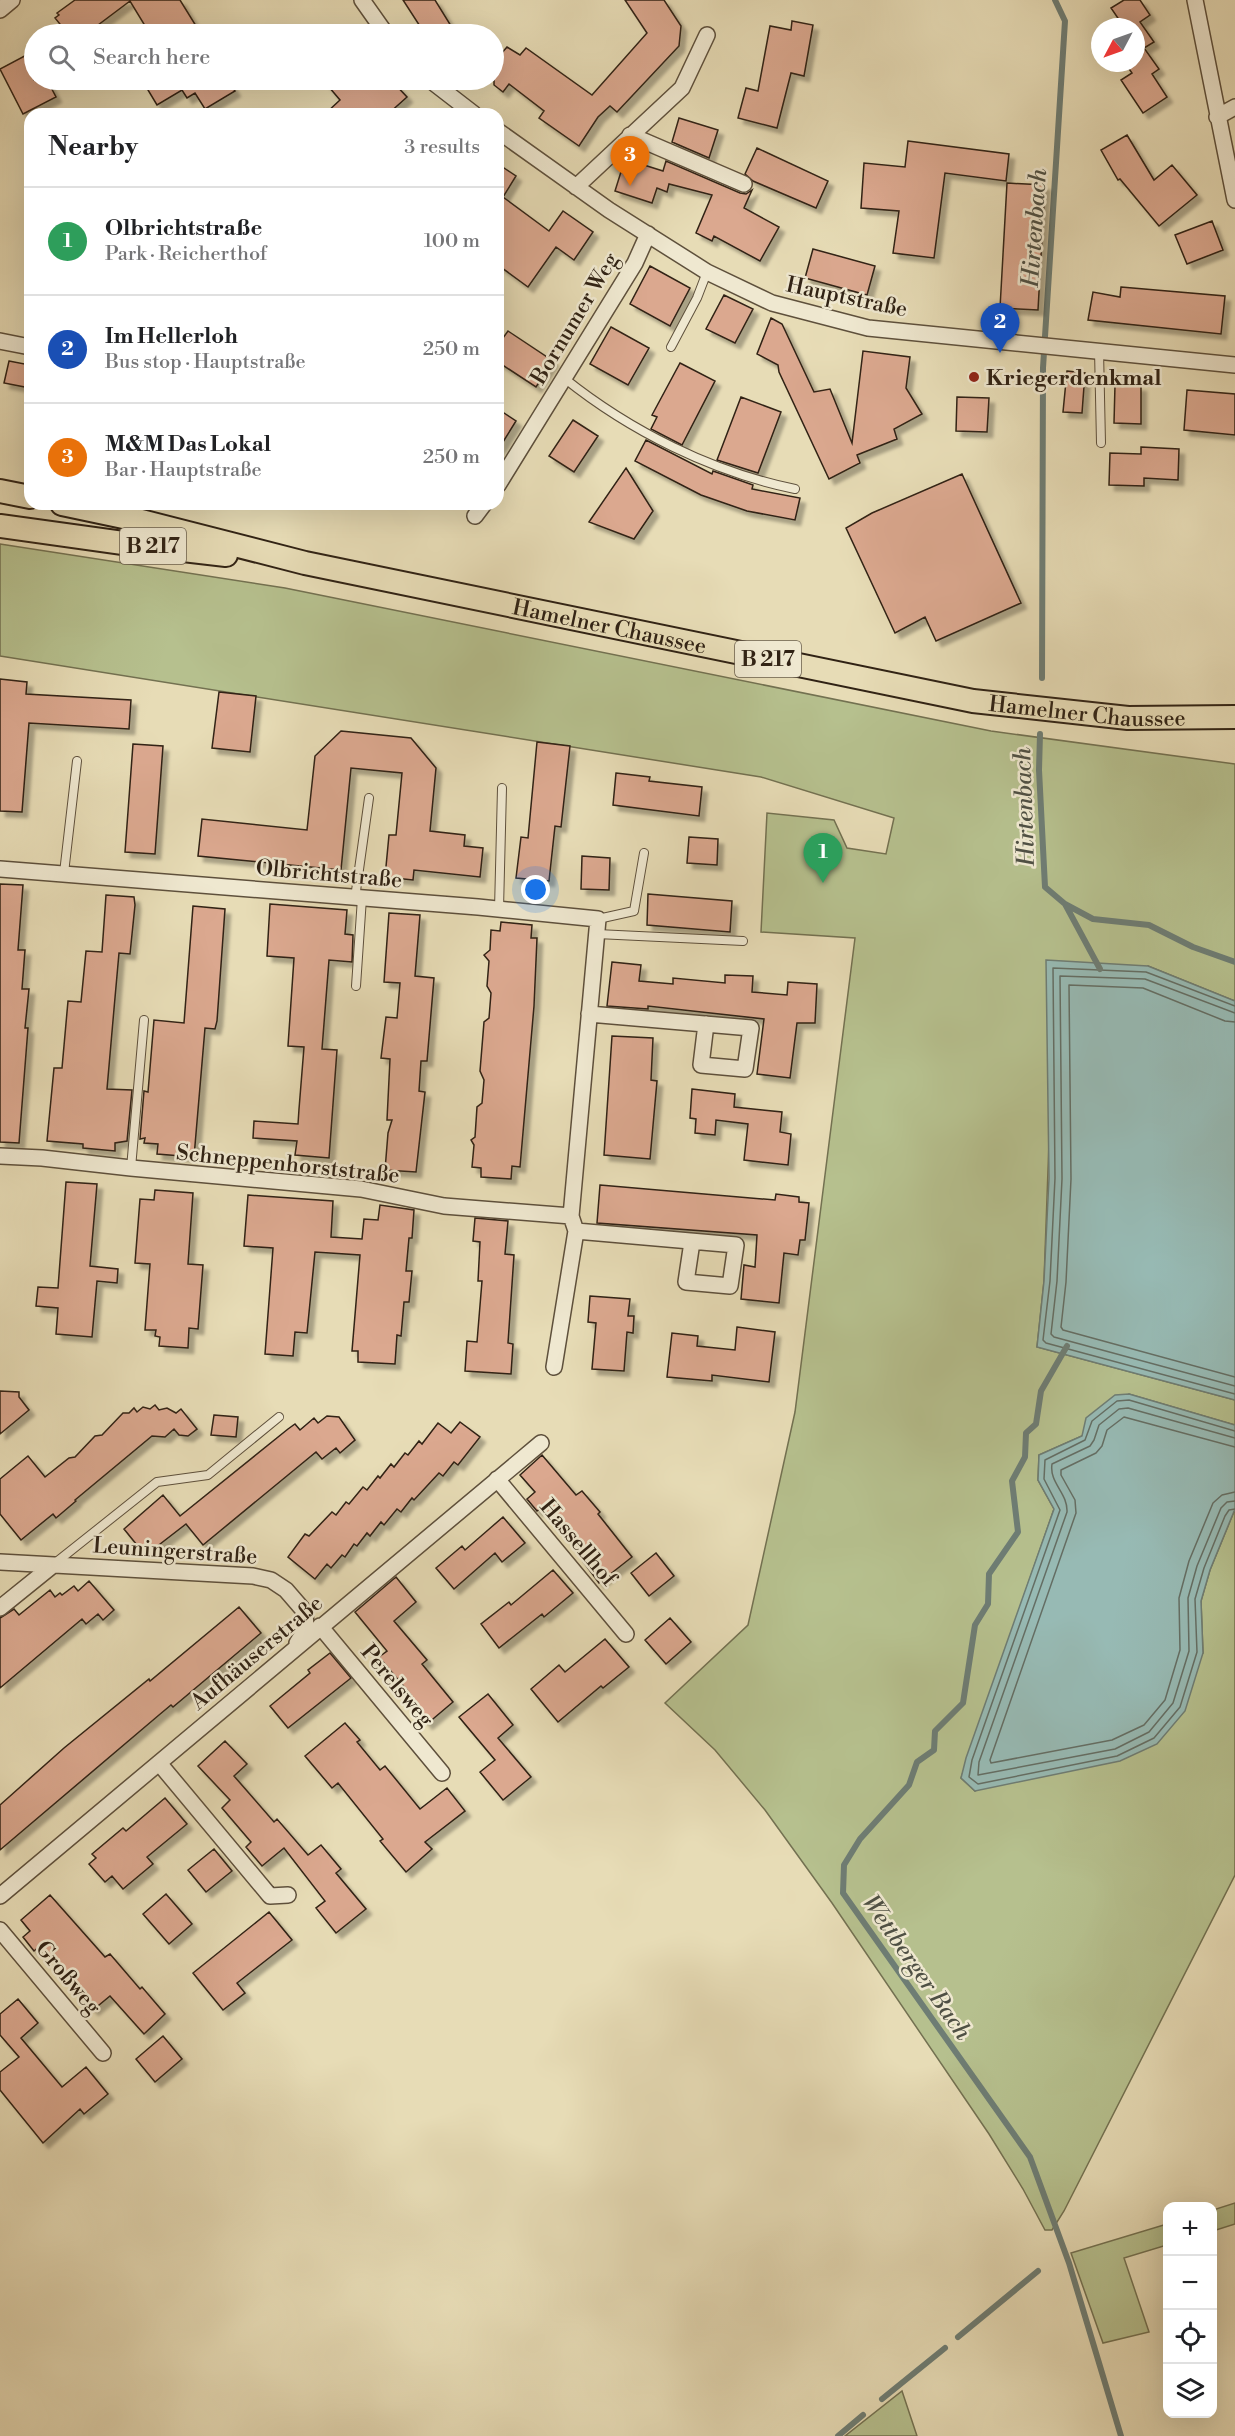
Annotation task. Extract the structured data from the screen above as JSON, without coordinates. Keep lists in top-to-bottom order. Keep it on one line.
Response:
{"streets":{"main road":["B 217","Hamelner Chaussee"],"street":["Hauptstraße","Bornumer Weg","Olbrichtstraße","Schneppenhorststraße","Hassellhof","Leuningerstraße","Aufhäuserstraße","Perelsweg","Großweg"]},"crossings":[["Hauptstraße","Bornumer Weg"],["Hassellhof","Aufhäuserstraße"],["Leuningerstraße","Aufhäuserstraße"],["Aufhäuserstraße","Perelsweg"]],"water":["Hirtenbach","Wettberger Bach"],"places":["Kriegerdenkmal"],"north":"bottom left","page":{"search":"Search here","heading":["Nearby","3 results"],"pins":["3","2","1"],"list":[{"mark":"1","name":"Olbrichtstraße","note":"Park · Reicherthof","value":"100 m"},{"mark":"2","name":"Im Hellerloh","note":"Bus stop · Hauptstraße","value":"250 m"},{"mark":"3","name":"M&M Das Lokal","note":"Bar · Hauptstraße","value":"250 m"}],"map_buttons":["+","−"]}}
